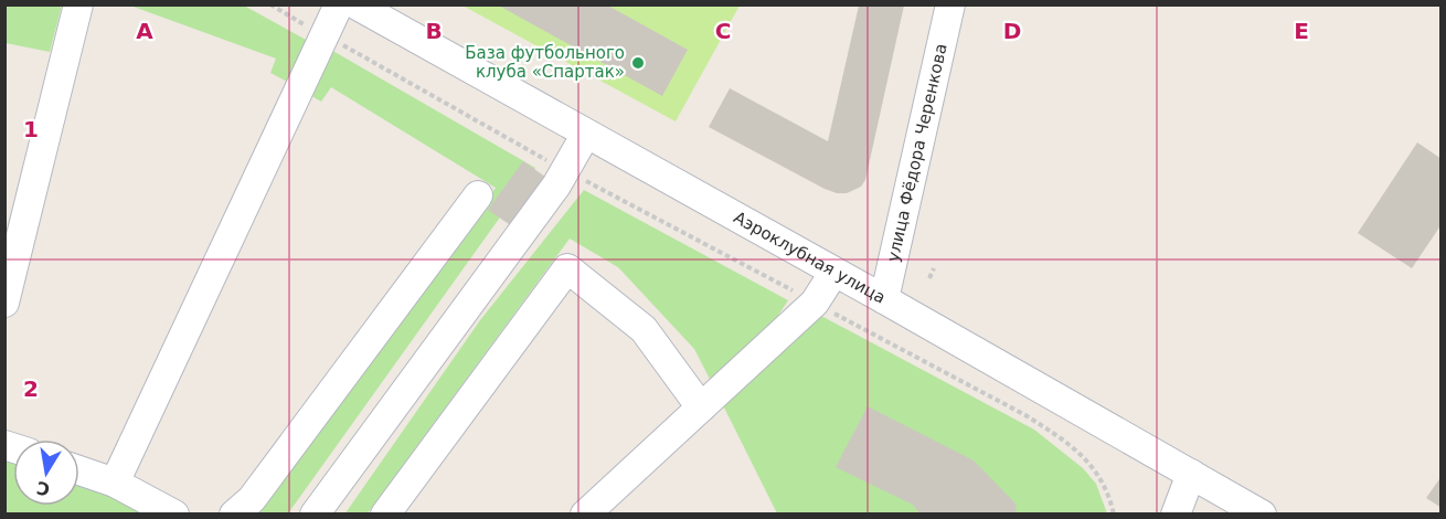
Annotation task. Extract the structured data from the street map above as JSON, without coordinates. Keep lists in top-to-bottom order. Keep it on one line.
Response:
{"streets":{"street":["улица Фёдора Черенкова","Аэроклубная улица"]},"crossings":[["улица Фёдора Черенкова","Аэроклубная улица"]],"places":["База футбольного клуба «Спартак»"],"north":"bottom","grid":{"columns":["A","B","C","D","E"],"rows":["1","2"]}}
